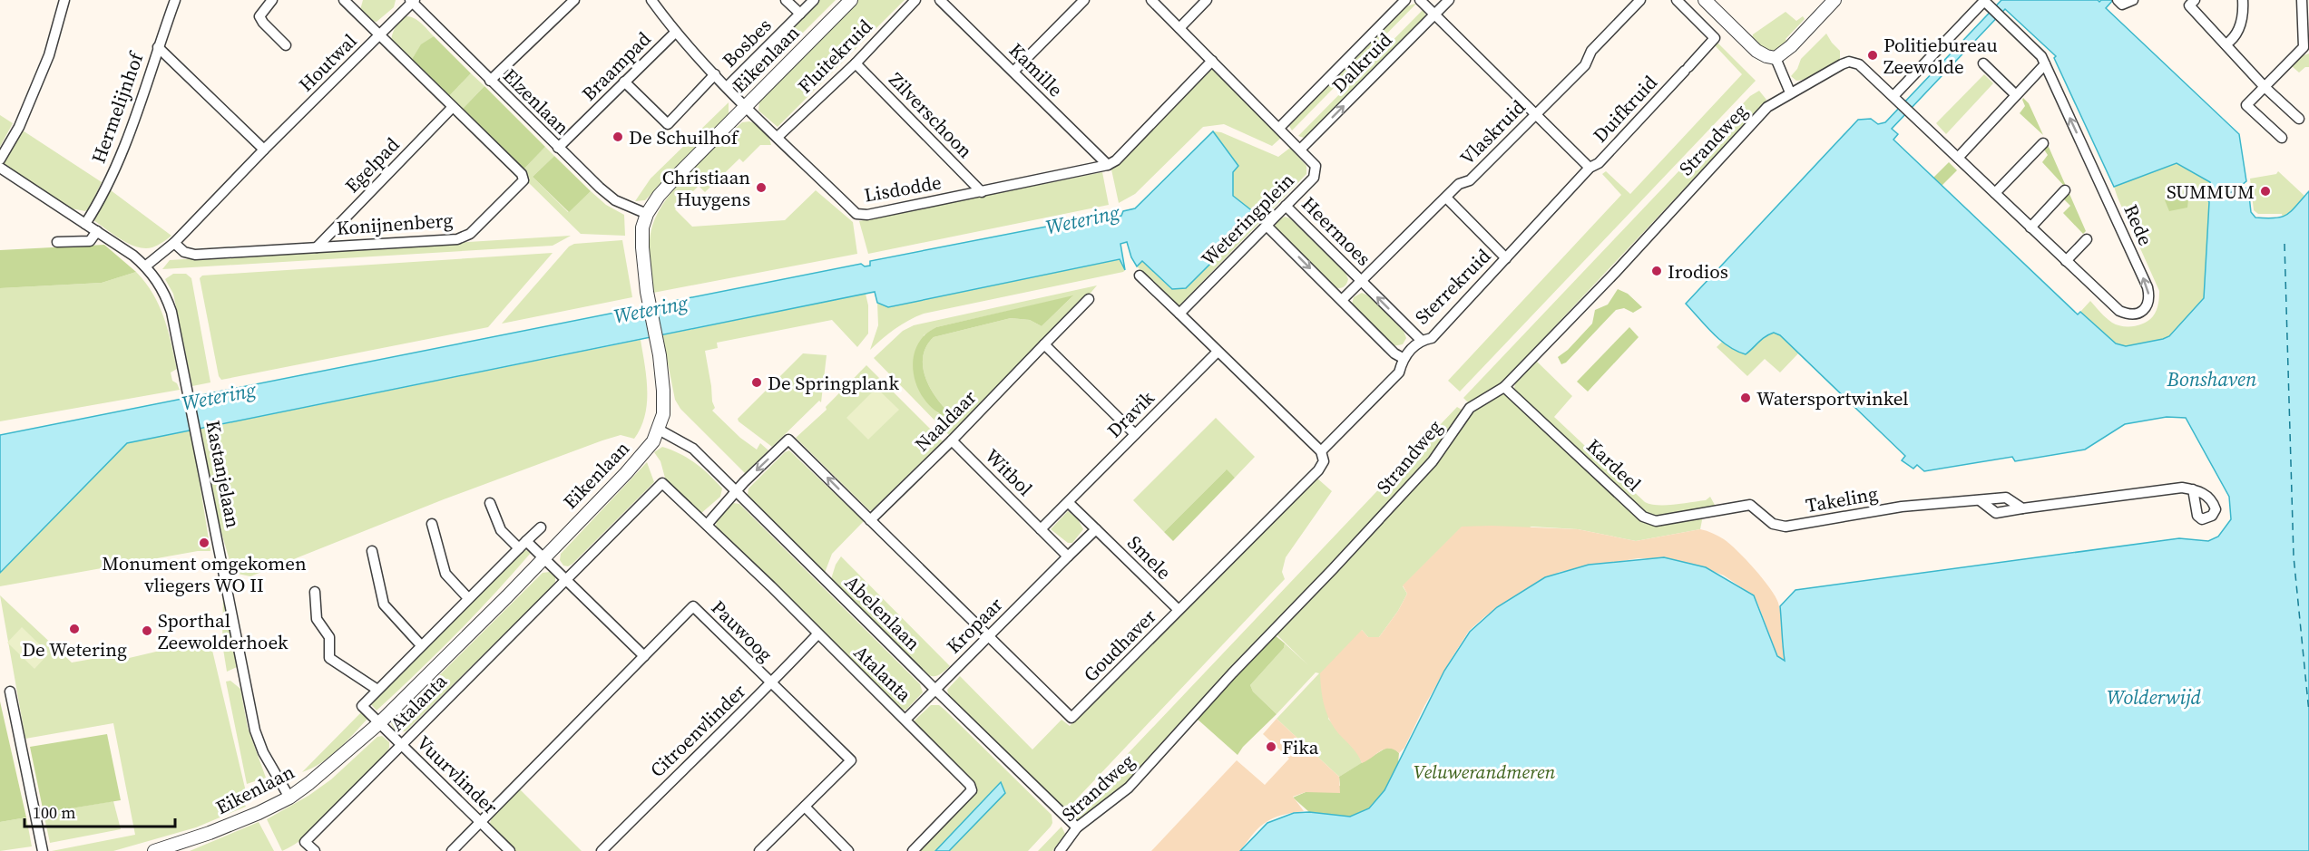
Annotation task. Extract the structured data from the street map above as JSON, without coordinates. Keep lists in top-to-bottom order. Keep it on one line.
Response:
{"streets":{"street":["Bosbes","Fluitekruid","Eikenlaan","Houtwal","Dalkruid","Braampad","Kamille","Elzenlaan","Hermelijnhof","Duifkruid","Zilverschoon","Vlaskruid","Strandweg","Egelpad","Lisdodde","Weteringplein","Konijnenberg","Rede","Heermoes","Sterrekruid","Dravik","Naaldaar","Kardeel","Witbol","Kastanjelaan","Takeling","Smele","Abelenlaan","Kropaar","Pauwoog","Goudhaver","Atalanta","Citroenvlinder","Vuurvlinder"]},"crossings":[["Bosbes","Lisdodde"],["Fluitekruid","Zilverschoon"],["Fluitekruid","Lisdodde"],["Eikenlaan","Elzenlaan"],["Eikenlaan","Lisdodde"],["Eikenlaan","Kastanjelaan"],["Eikenlaan","Abelenlaan"],["Eikenlaan","Vuurvlinder"],["Houtwal","Elzenlaan"],["Houtwal","Konijnenberg"],["Houtwal","Kastanjelaan"],["Dalkruid","Weteringplein"],["Braampad","Elzenlaan"],["Braampad","Lisdodde"],["Kamille","Lisdodde"],["Hermelijnhof","Kastanjelaan"],["Duifkruid","Sterrekruid"],["Zilverschoon","Lisdodde"],["Vlaskruid","Heermoes"],["Strandweg","Rede"],["Strandweg","Kardeel"],["Strandweg","Abelenlaan"],["Egelpad","Konijnenberg"],["Weteringplein","Heermoes"],["Heermoes","Sterrekruid"],["Sterrekruid","Goudhaver"],["Dravik","Witbol"],["Dravik","Smele"],["Naaldaar","Witbol"],["Naaldaar","Goudhaver"],["Kardeel","Takeling"],["Witbol","Kropaar"],["Smele","Kropaar"],["Smele","Goudhaver"],["Abelenlaan","Kropaar"],["Abelenlaan","Goudhaver"],["Kropaar","Goudhaver"],["Kropaar","Atalanta"],["Pauwoog","Citroenvlinder"],["Pauwoog","Vuurvlinder"],["Atalanta","Citroenvlinder"],["Atalanta","Vuurvlinder"]],"water":["Wetering","Bonshaven","Wolderwijd"],"parks":["Veluwerandmeren"],"places":["Politiebureau Zeewolde","De Schuilhof","Christiaan Huygens","SUMMUM","Irodios","De Springplank","Watersportwinkel","Monument omgekomen vliegers WO II","De Wetering","Sporthal Zeewolderhoek","Fika"],"scale_bar":"100 m"}
